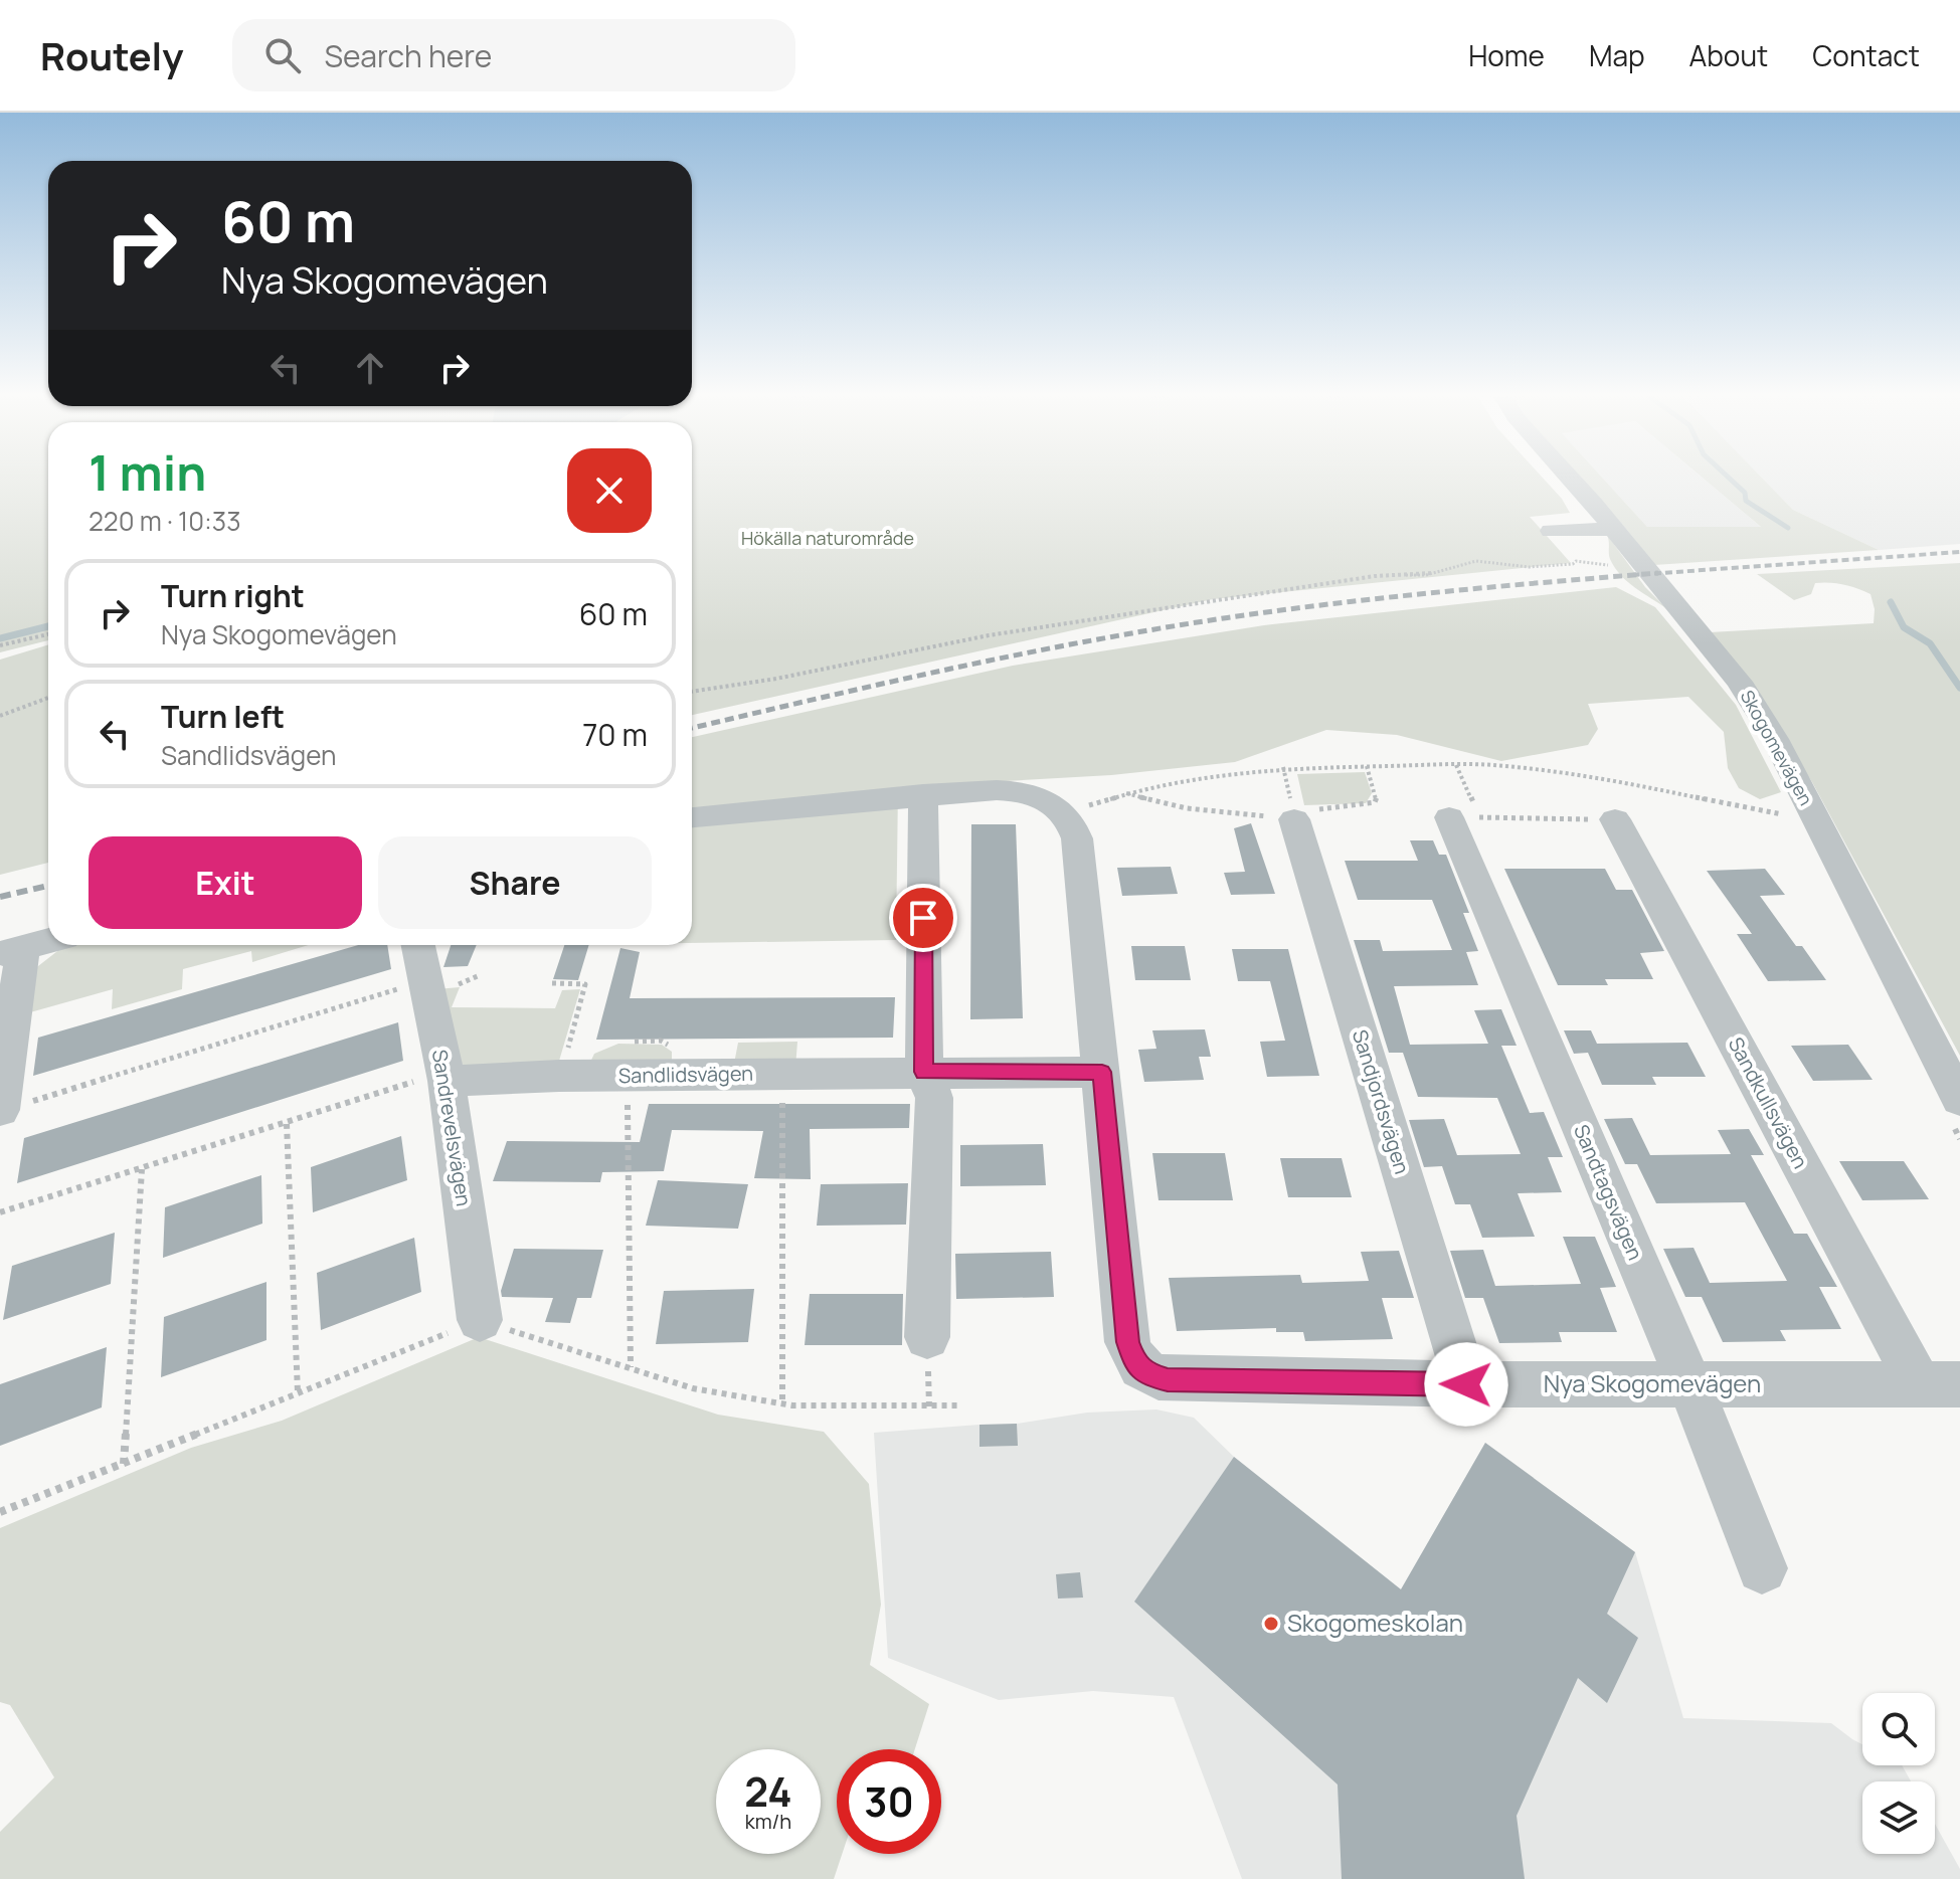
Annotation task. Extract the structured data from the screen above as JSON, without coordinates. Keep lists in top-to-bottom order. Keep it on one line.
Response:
{"streets":{"street":["Skogomevägen","Sandlidsvägen","Sandjordsvägen","Sandkullsvägen","Sandrevelsvägen","Sandtagsvägen","Nya Skogomevägen"]},"crossings":[["Sandlidsvägen","Sandrevelsvägen"],["Sandlidsvägen","Nya Skogomevägen"],["Sandjordsvägen","Nya Skogomevägen"],["Sandkullsvägen","Nya Skogomevägen"],["Sandtagsvägen","Nya Skogomevägen"]],"parks":["Hökälla naturområde"],"places":["Skogomeskolan"],"page":{"header":"Routely","search":"Search here","nav":["Home","Map","About","Contact"],"turn":["60 m","Nya Skogomevägen"],"heading":["1 min","220 m · 10:33"],"list":[{"name":"Turn right","note":"Nya Skogomevägen","value":"60 m"},{"name":"Turn left","note":"Sandlidsvägen","value":"70 m"}],"buttons":["Exit","Share"],"speed":"24 km/h","limit":"30"}}
